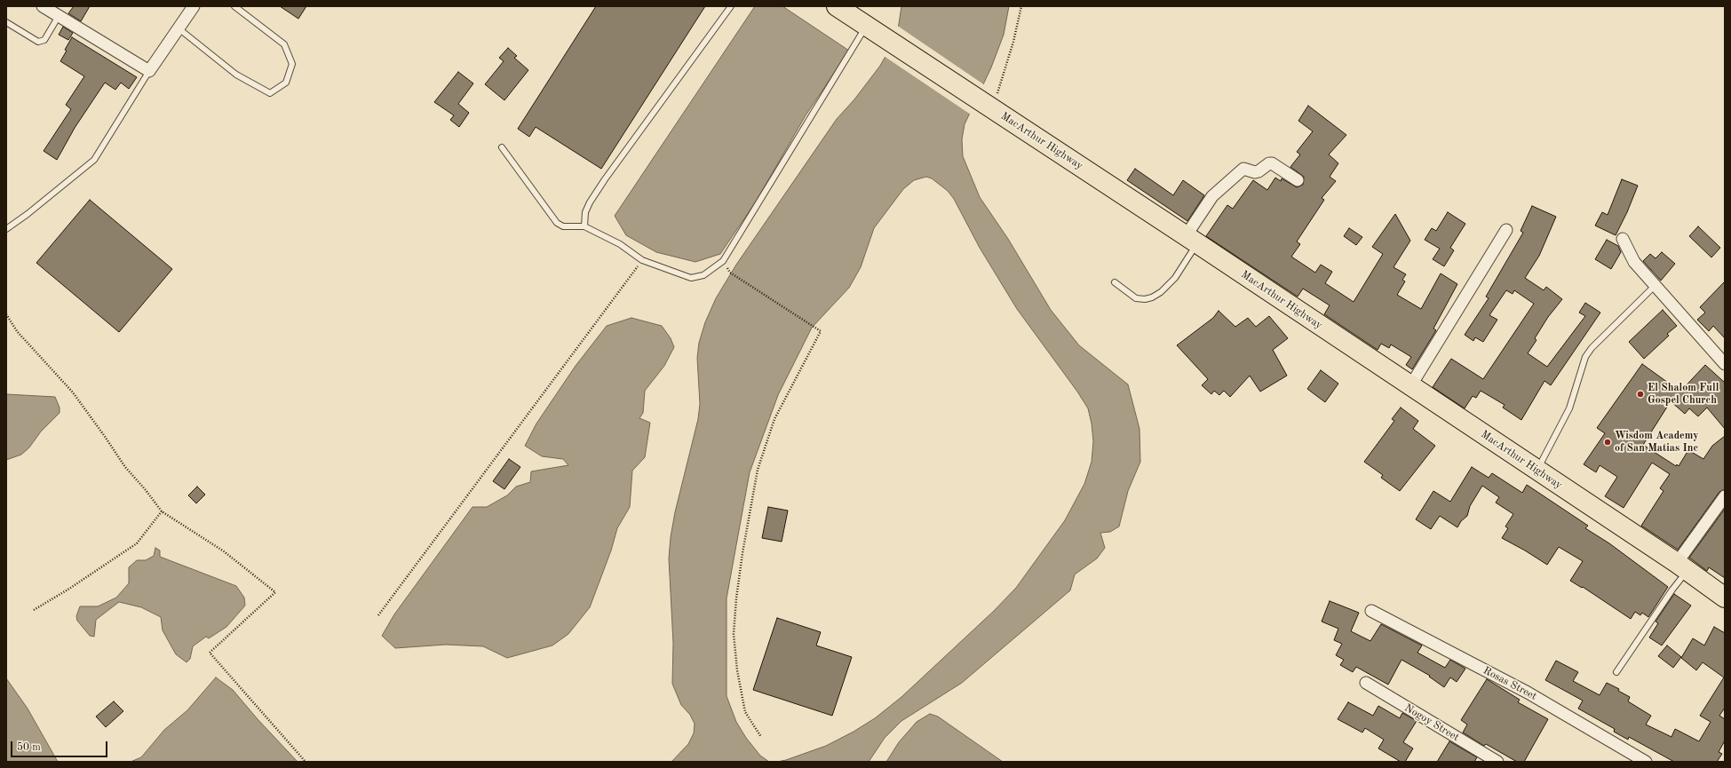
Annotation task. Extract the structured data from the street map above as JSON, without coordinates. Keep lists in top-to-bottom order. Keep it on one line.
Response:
{"streets":{"highway":["MacArthur Highway"],"street":["Rosas Street","Nogoy Street"]},"places":["El Shalom Full Gospel Church","Wisdom Academy of San Matias Inc"],"scale_bar":"50 m"}
